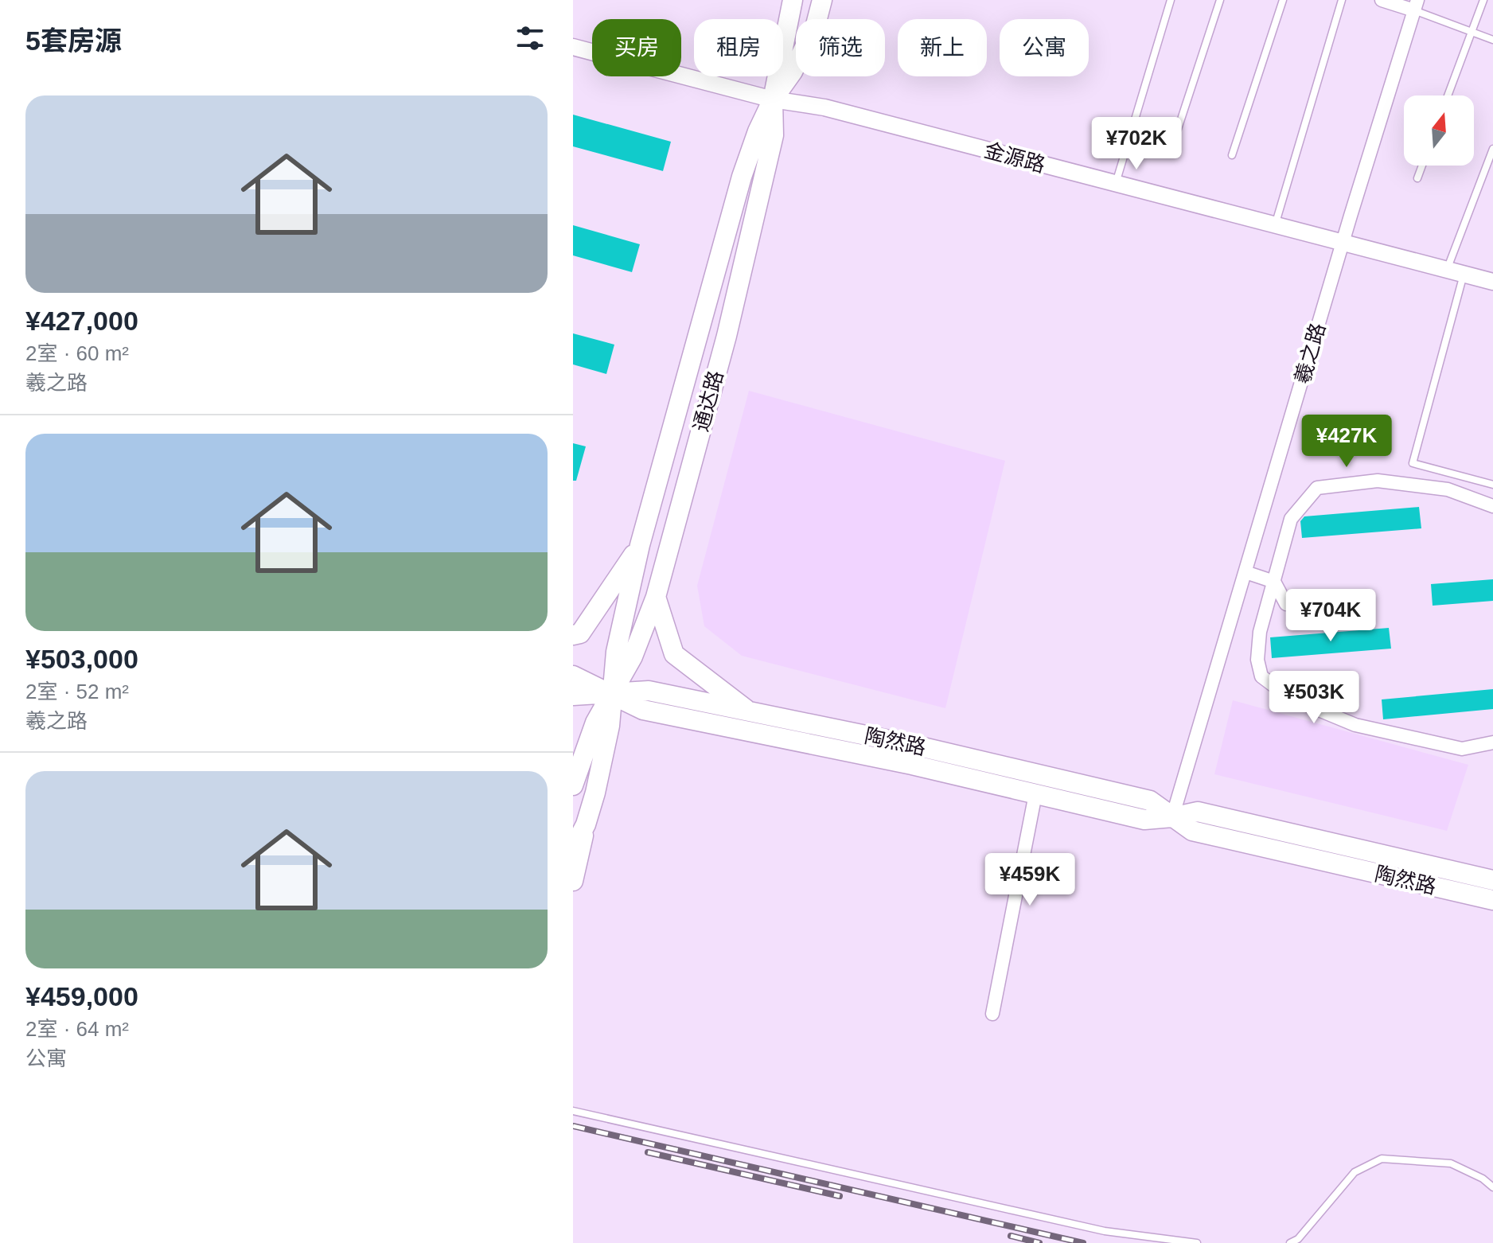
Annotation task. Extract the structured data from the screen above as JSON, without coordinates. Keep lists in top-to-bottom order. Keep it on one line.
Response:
{"streets":{"main road":["通达路","陶然路"],"street":["金源路","羲之路"]},"crossings":[["金源路","羲之路"],["金源路","通达路"],["羲之路","陶然路"],["通达路","陶然路"]],"north":"top","page":{"heading":"5套房源","chip":["买房","租房","筛选","新上","公寓"],"list":[{"name":"¥427,000","note":"2室 · 60 m² · 羲之路"},{"name":"¥503,000","note":"2室 · 52 m² · 羲之路"},{"name":"¥459,000","note":"2室 · 64 m² · 公寓"}],"price":["¥702K","¥427K","¥704K","¥503K","¥459K"]}}
